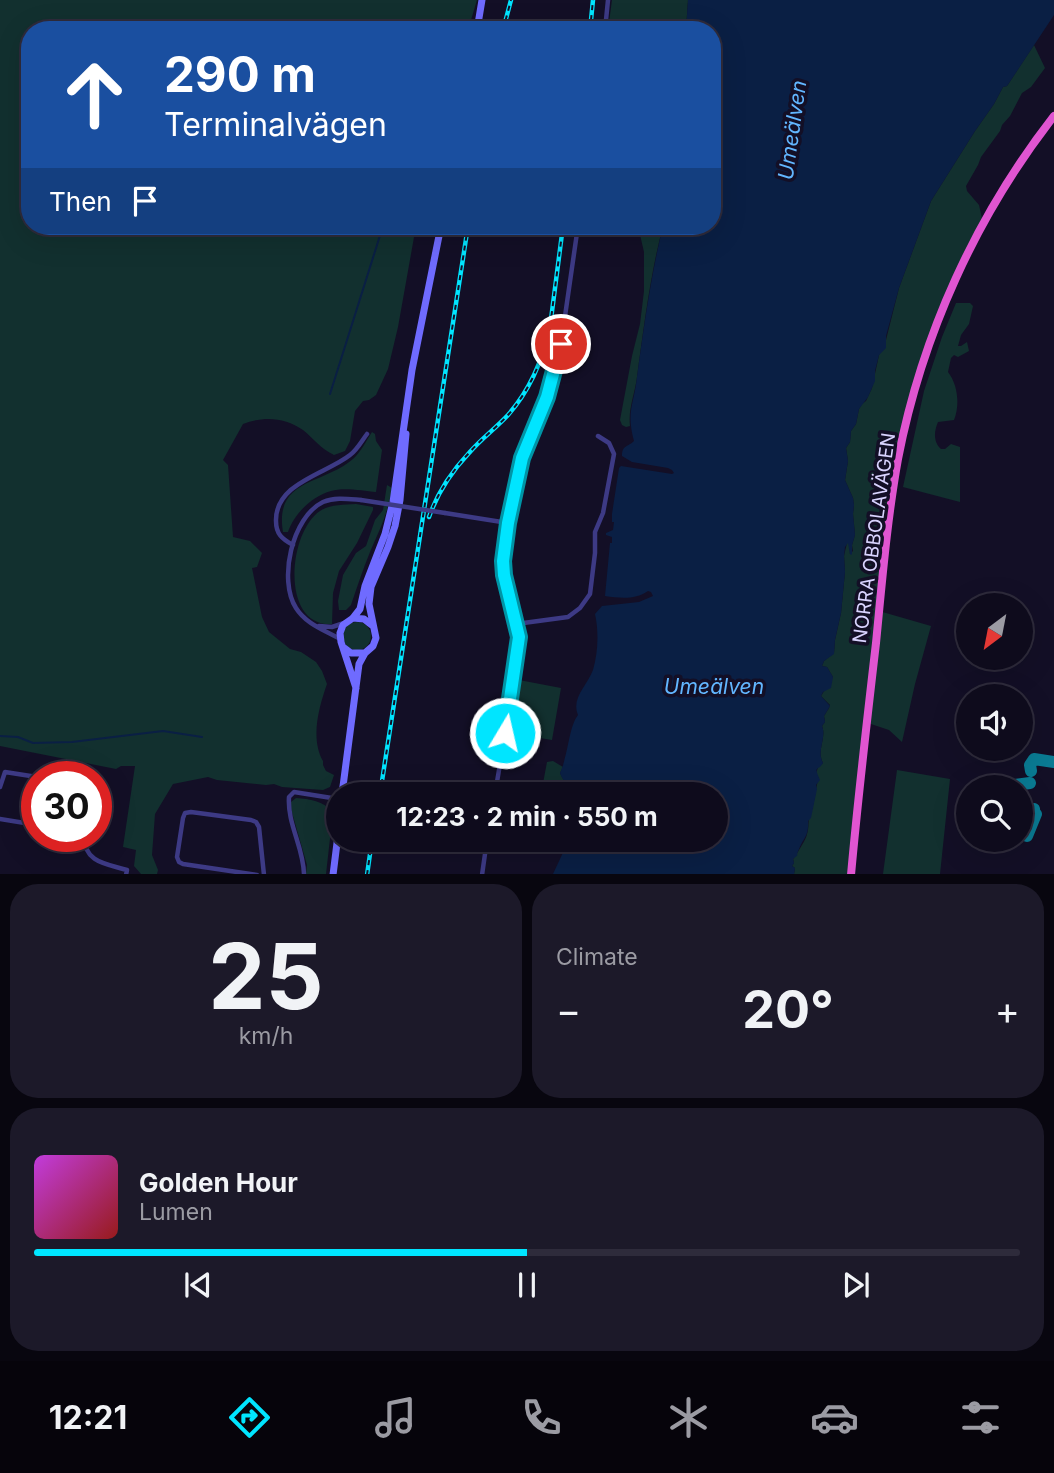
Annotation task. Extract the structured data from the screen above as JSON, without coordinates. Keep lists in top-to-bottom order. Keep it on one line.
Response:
{"streets":{"highway":["NORRA OBBOLAVÄGEN"]},"water":["Umeälven"],"north":"bottom left","page":{"turn":["290 m","Terminalvägen"],"then":"Then","limit":"30","trip":"12:23 · 2 min · 550 m","tile":[["25","km/h"],"Climate"],"heat":["−","20°","+"],"song":["Golden Hour","Lumen"],"tabs":"12:21"}}
